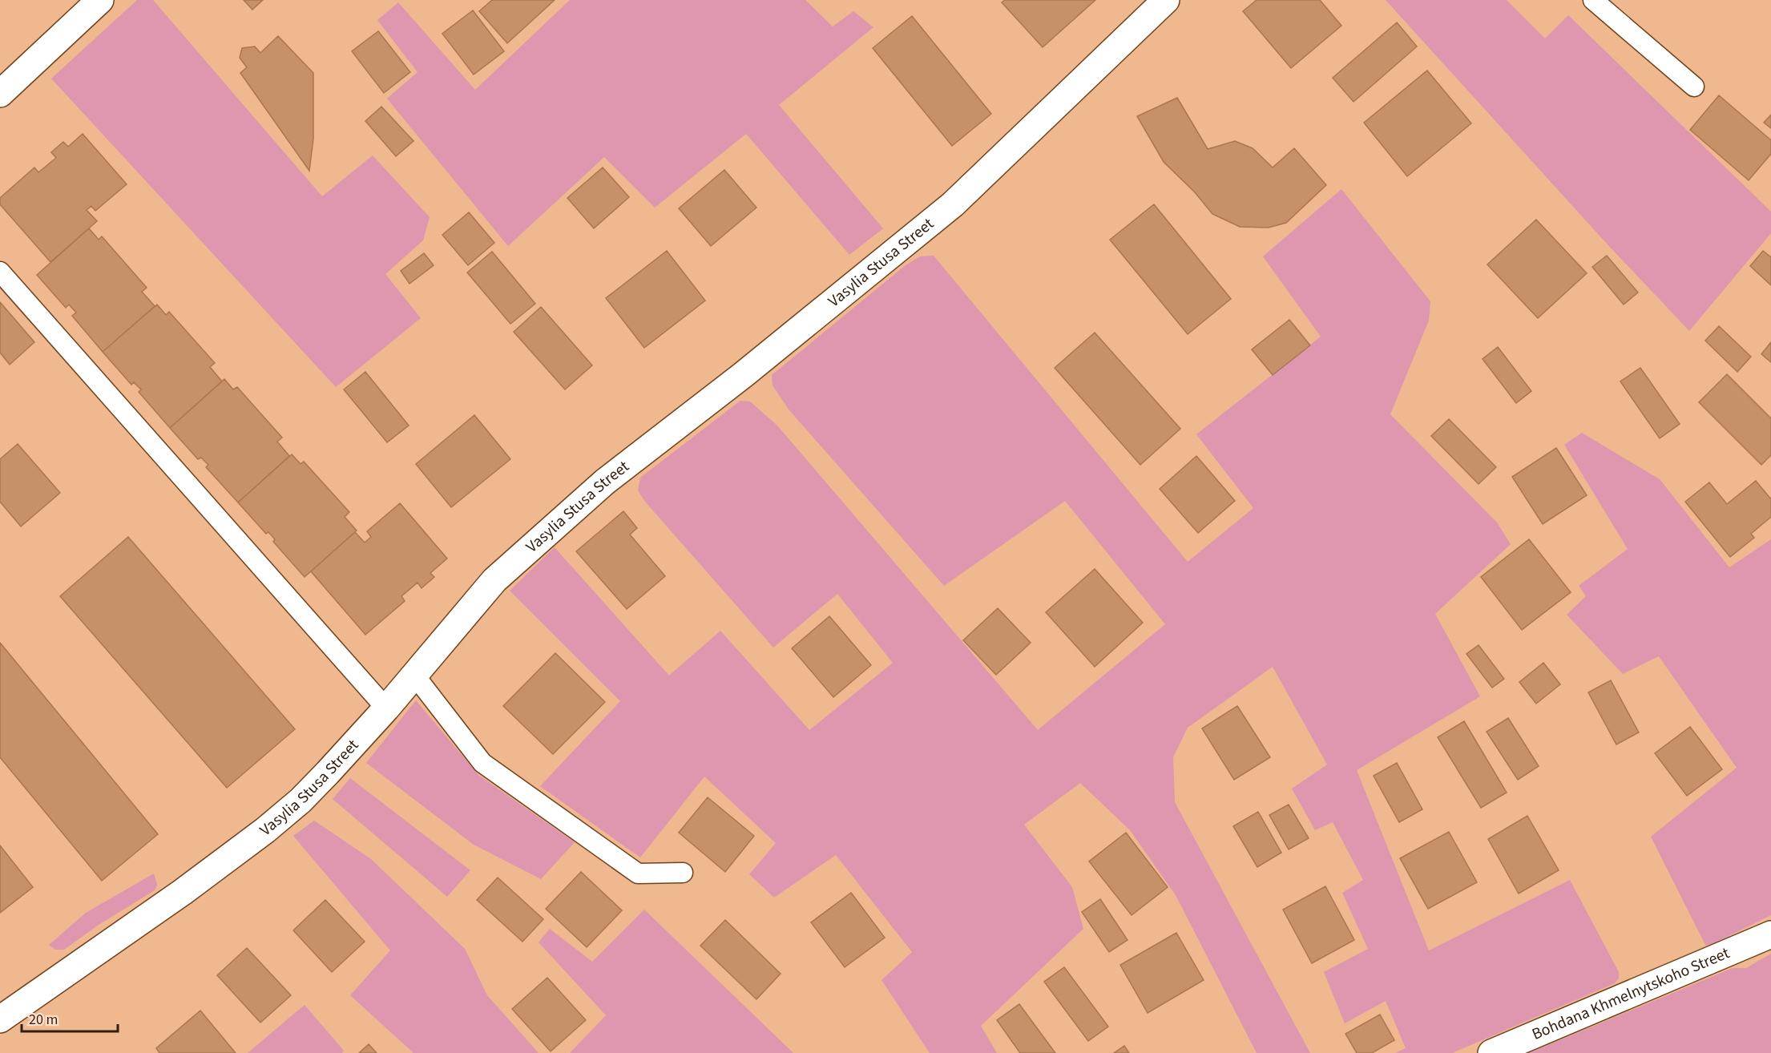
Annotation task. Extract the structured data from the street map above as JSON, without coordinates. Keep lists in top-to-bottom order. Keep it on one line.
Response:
{"streets":{"street":["Vasylia Stusa Street","Bohdana Khmelnytskoho Street"]},"scale_bar":"20 m"}
